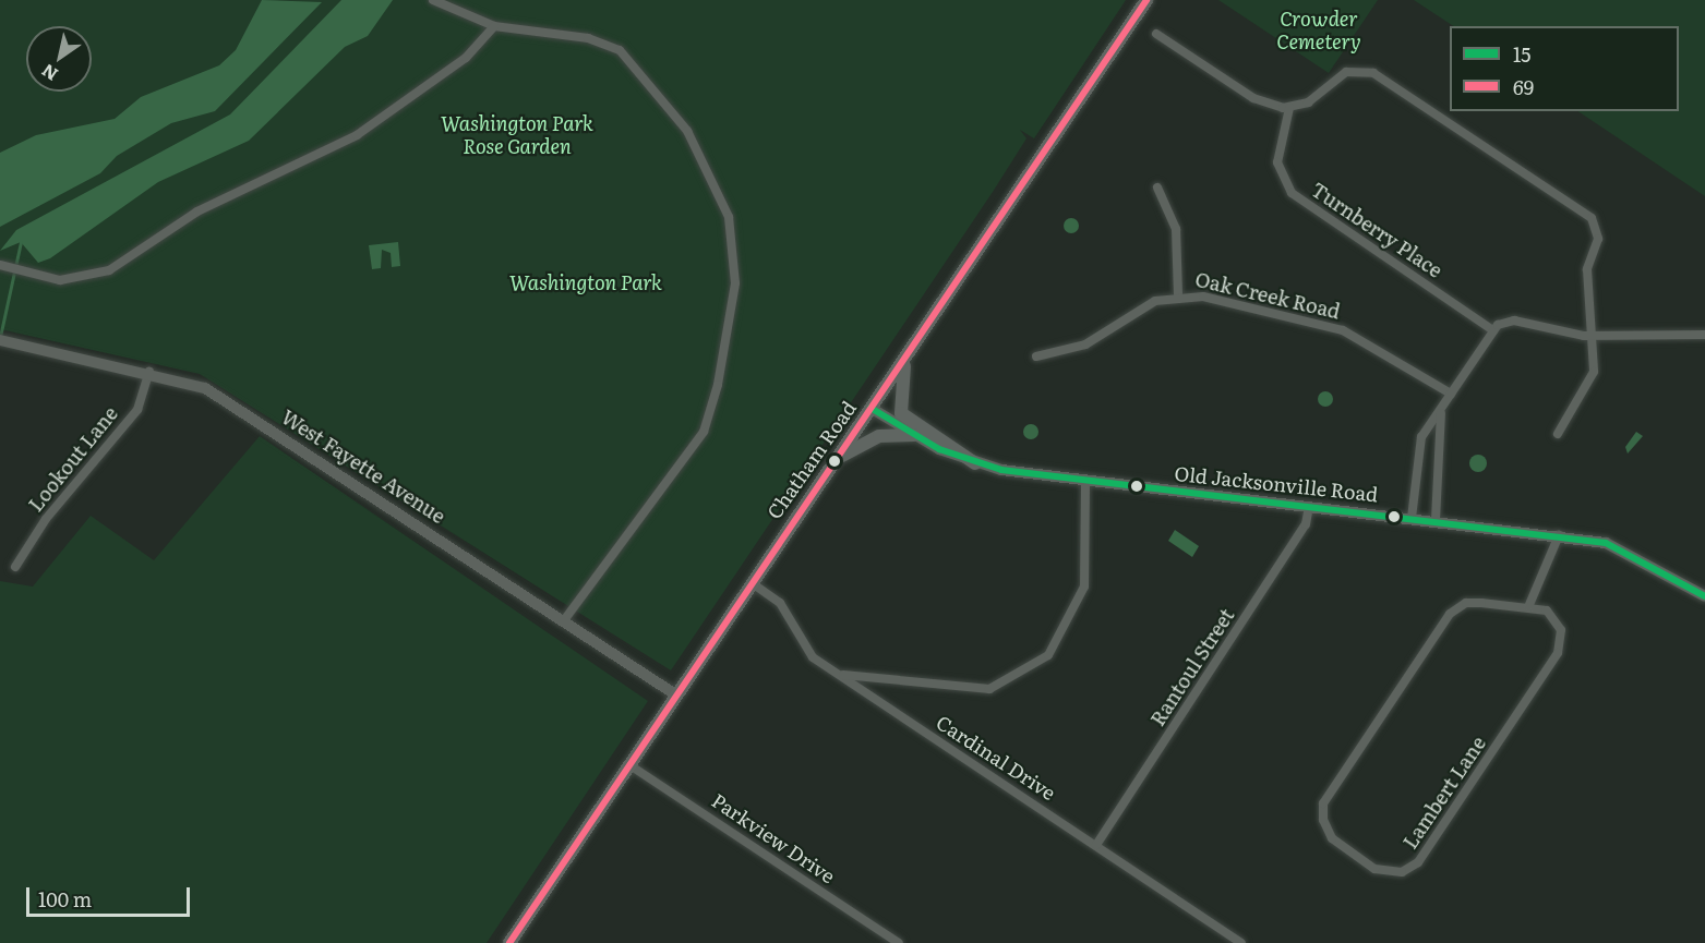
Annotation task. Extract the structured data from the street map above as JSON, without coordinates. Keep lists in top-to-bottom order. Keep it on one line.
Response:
{"streets":{"main road":["Chatham Road"],"street":["Turnberry Place","Oak Creek Road","Lookout Lane","West Fayette Avenue","Old Jacksonville Road","Rantoul Street","Cardinal Drive","Lambert Lane","Parkview Drive"]},"crossings":[["Lookout Lane","West Fayette Avenue"],["Chatham Road","West Fayette Avenue"],["Chatham Road","Old Jacksonville Road"],["Chatham Road","Cardinal Drive"],["Chatham Road","Parkview Drive"],["Old Jacksonville Road","Rantoul Street"],["Rantoul Street","Cardinal Drive"]],"parks":["Crowder Cemetery","Washington Park Rose Garden","Washington Park"],"lines":["transit line 69","transit line 15"],"legend":["15","69"],"scale_bar":"100 m","north":"bottom left"}
